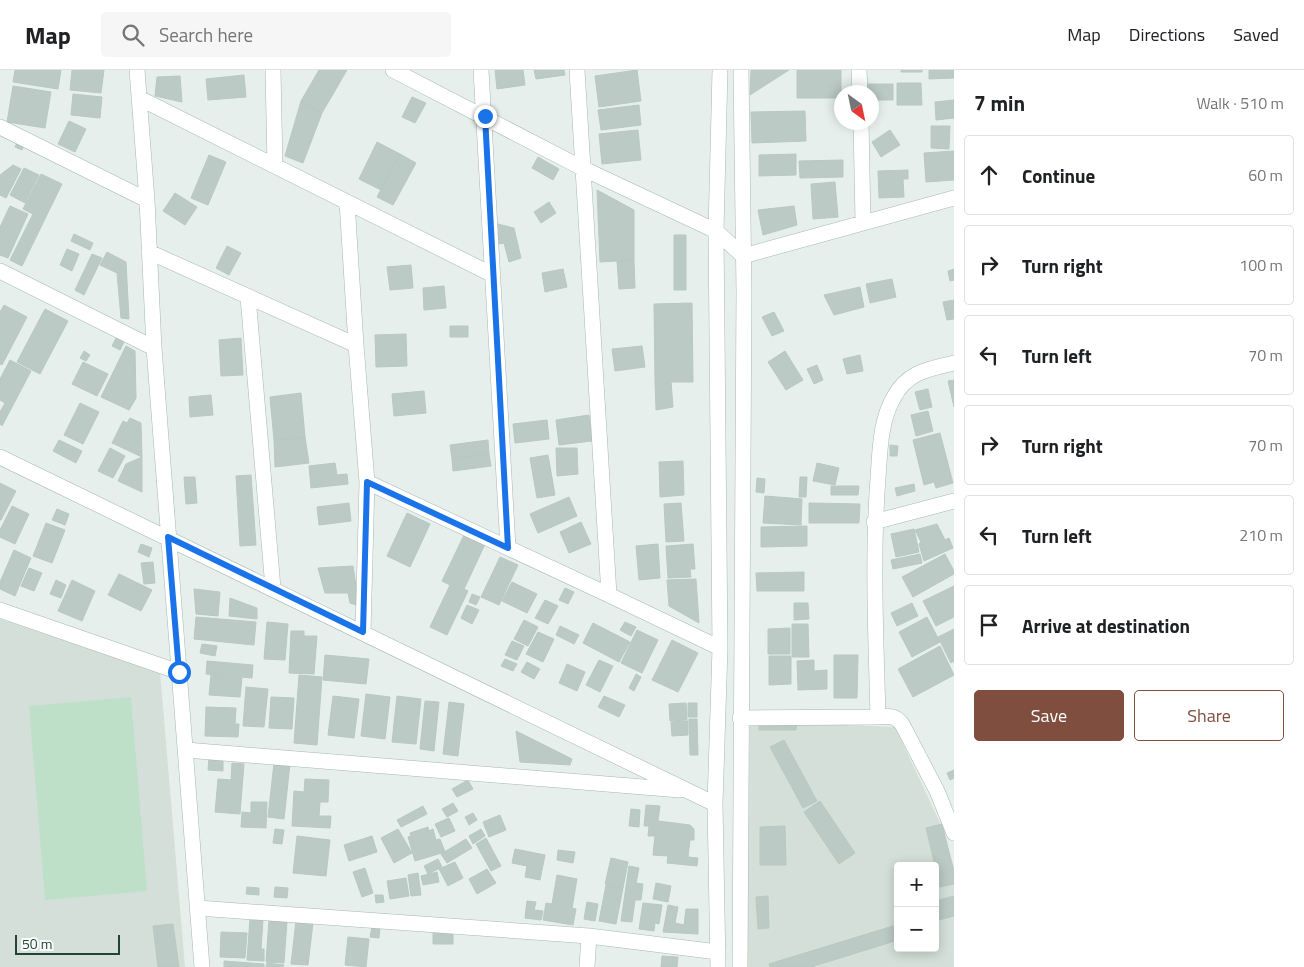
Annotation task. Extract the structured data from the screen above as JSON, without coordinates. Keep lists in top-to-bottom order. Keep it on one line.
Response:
{"scale_bar":"50 m","north":"bottom right","page":{"header":"Map","search":"Search here","nav":["Map","Directions","Saved"],"heading":["7 min","Walk · 510 m"],"list":[["Continue","60 m"],["Turn right","100 m"],["Turn left","70 m"],["Turn right","70 m"],["Turn left","210 m"],"Arrive at destination"],"buttons":["Save","Share"],"map_buttons":["+","−"],"scale":"50 m"}}
